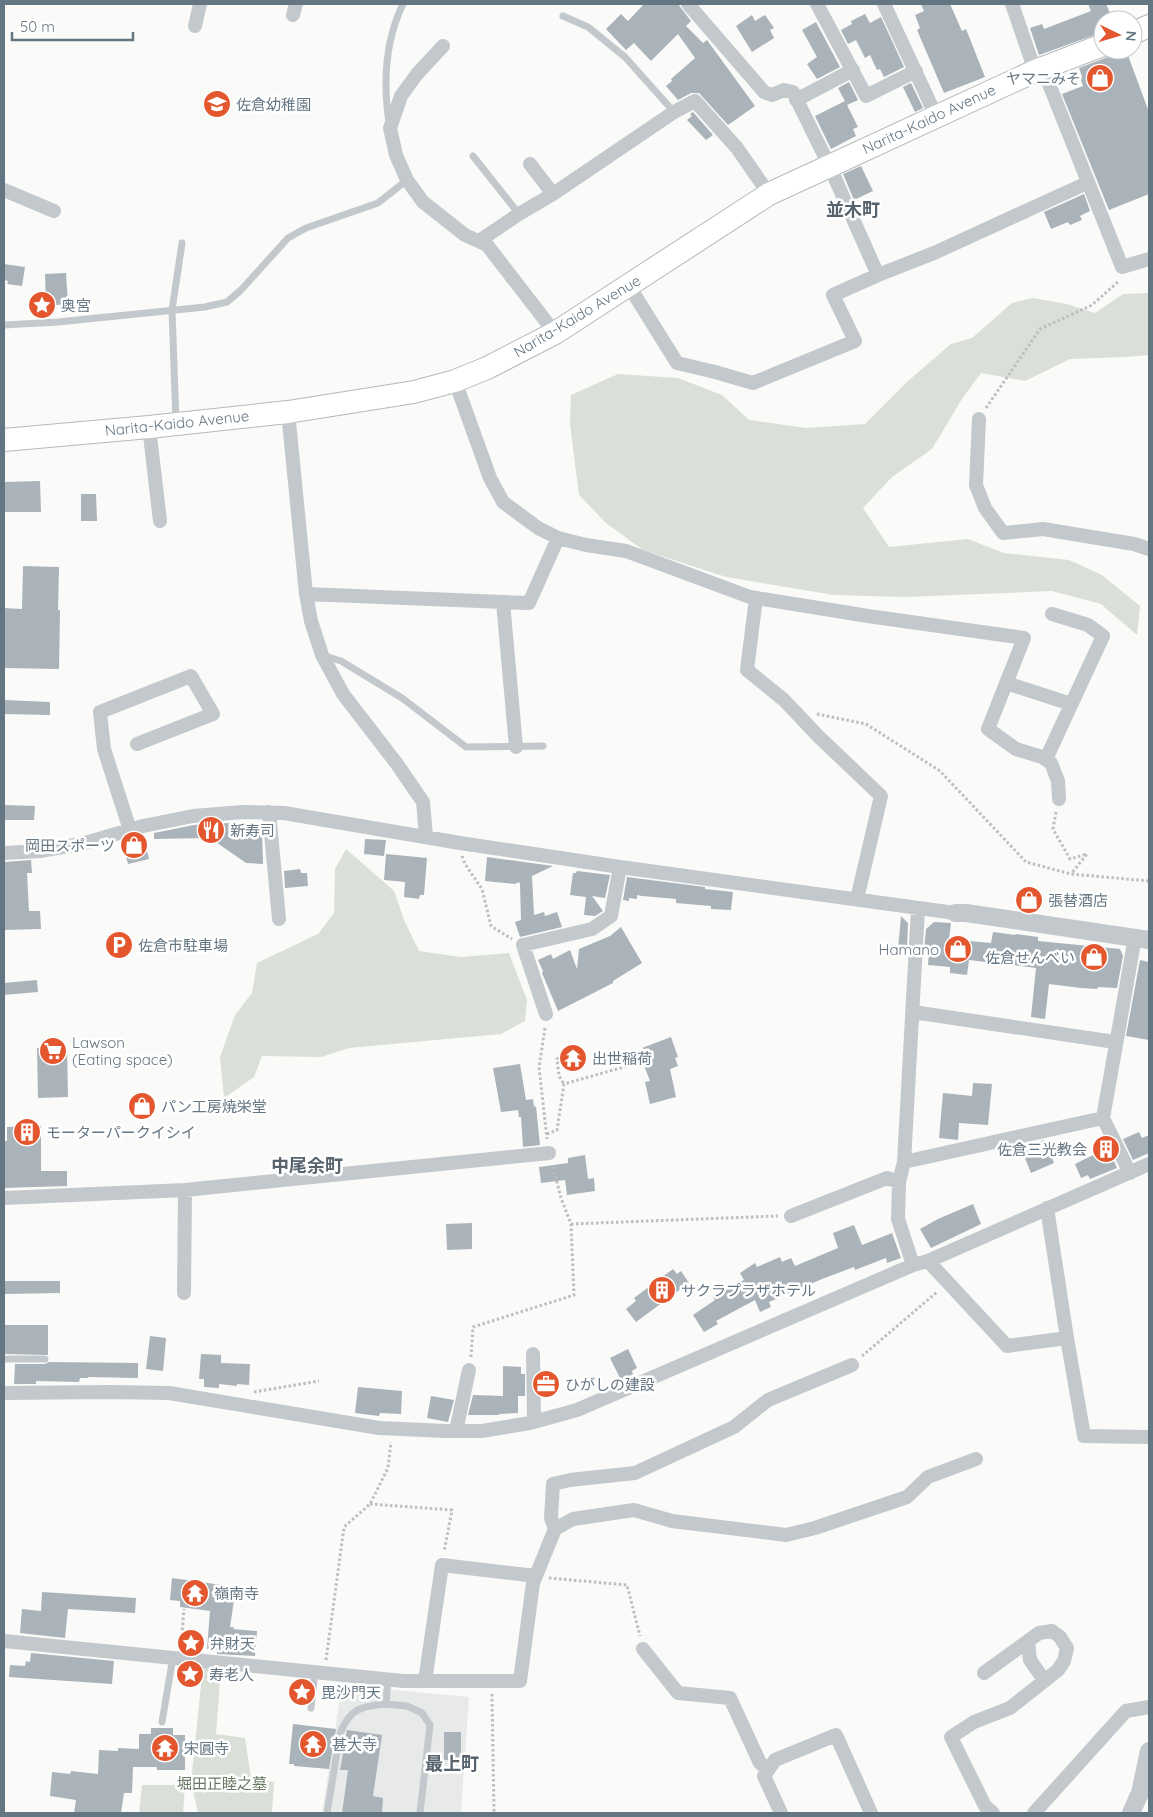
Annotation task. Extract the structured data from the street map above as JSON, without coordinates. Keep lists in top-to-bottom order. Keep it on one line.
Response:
{"streets":{"highway":["Narita-Kaido Avenue"]},"districts":["並木町","中尾余町","最上町"],"parks":["堀田正睦之墓"],"places":{"shop":["ヤマニみそ","岡田スポーツ","張替酒店","Hamano","佐倉せんべい","パン工房焼栄堂"],"school or university":["佐倉幼稚園"],"place":["奥宮","弁財天","寿老人","毘沙門天"],"restaurant":["新寿司"],"parking":["佐倉市駐車場"],"supermarket":["Lawson (Eating space)"],"temple":["出世稲荷","嶺南寺","甚大寺","宋圓寺"],"building":["モーターパークイシイ","佐倉三光教会","サクラプラザホテル"],"office":["ひがしの建設"]},"scale_bar":"50 m","north":"right"}
